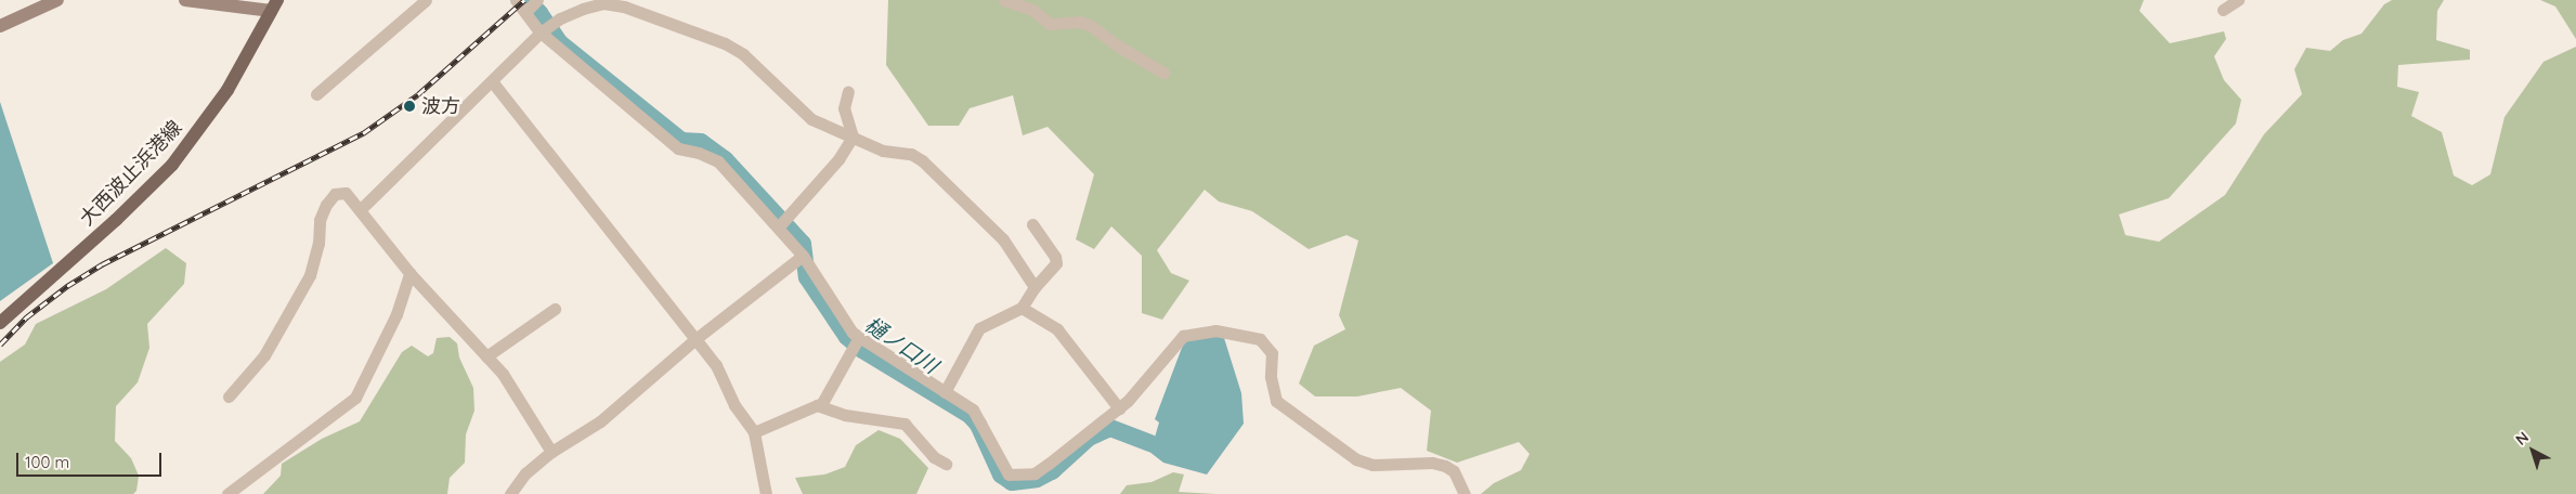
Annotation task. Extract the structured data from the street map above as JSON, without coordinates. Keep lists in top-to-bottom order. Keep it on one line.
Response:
{"streets":{"main road":["大西波止浜港線"]},"water":["樋ノ口川"],"places":["波方"],"scale_bar":"100 m","north":"top left"}
